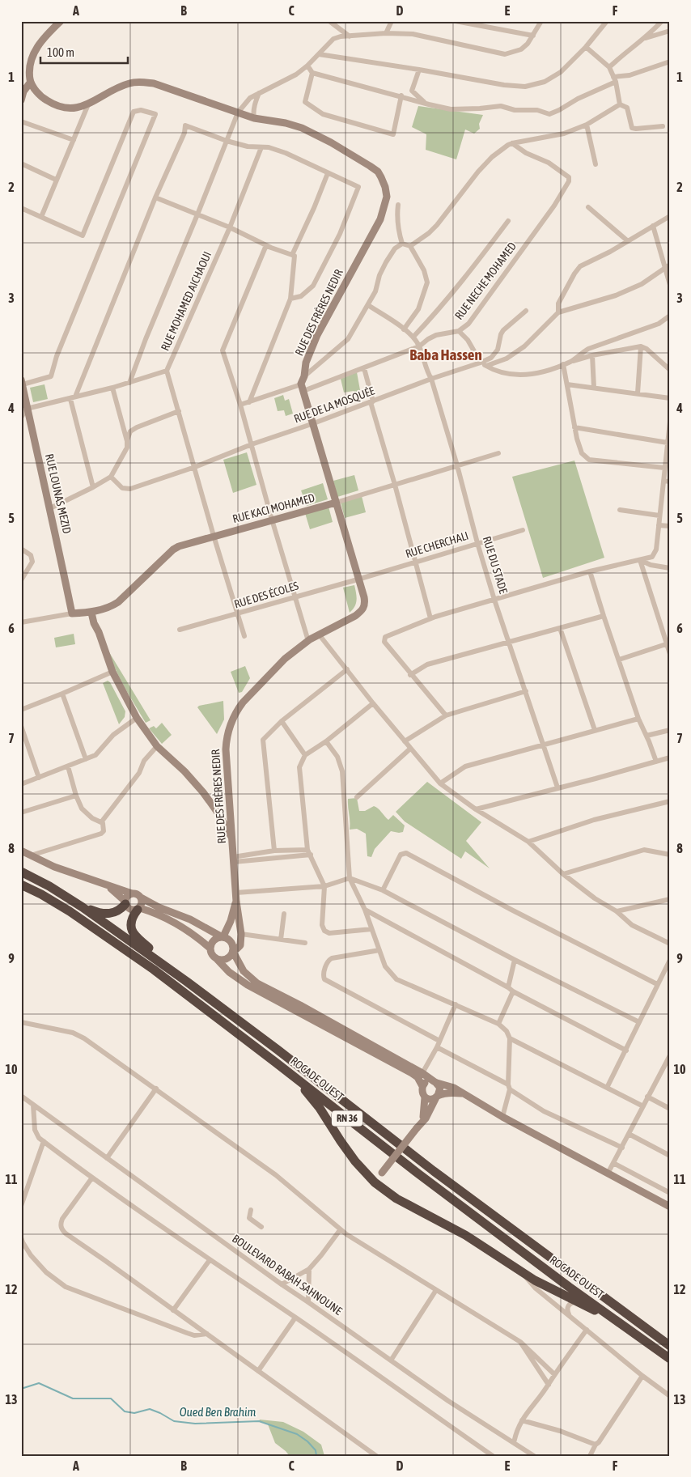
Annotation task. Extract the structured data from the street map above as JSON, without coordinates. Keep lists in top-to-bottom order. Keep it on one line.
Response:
{"streets":{"highway":["ROCADE OUEST","RN 36"],"street":["RUE NECHE MOHAMED","RUE MOHAMED AICHAOUI","RUE DES FRÈRES NEDIR","RUE DE LA MOSQUÉE","RUE LOUNAS MEZID","RUE KACI MOHAMED","RUE CHERCHALI","RUE DU STADE","RUE DES ÉCOLES","BOULEVARD RABAH SAHNOUNE"]},"crossings":[["RUE NECHE MOHAMED","RUE DES FRÈRES NEDIR"],["RUE NECHE MOHAMED","RUE DU STADE"],["RUE DES FRÈRES NEDIR","RUE DE LA MOSQUÉE"],["RUE DES FRÈRES NEDIR","RUE KACI MOHAMED"],["RUE DES FRÈRES NEDIR","RUE CHERCHALI"],["RUE DES FRÈRES NEDIR","RUE DES ÉCOLES"],["RUE DE LA MOSQUÉE","RUE DU STADE"],["RUE LOUNAS MEZID","RUE KACI MOHAMED"],["RUE KACI MOHAMED","RUE DU STADE"],["RUE CHERCHALI","RUE DU STADE"],["RUE CHERCHALI","RUE DES ÉCOLES"]],"districts":["Baba Hassen"],"water":["Oued Ben Brahim"],"scale_bar":"100 m","grid":{"columns":["A","B","C","D","E","F"],"rows":["1","2","3","4","5","6","7","8","9","10","11","12","13"]}}
